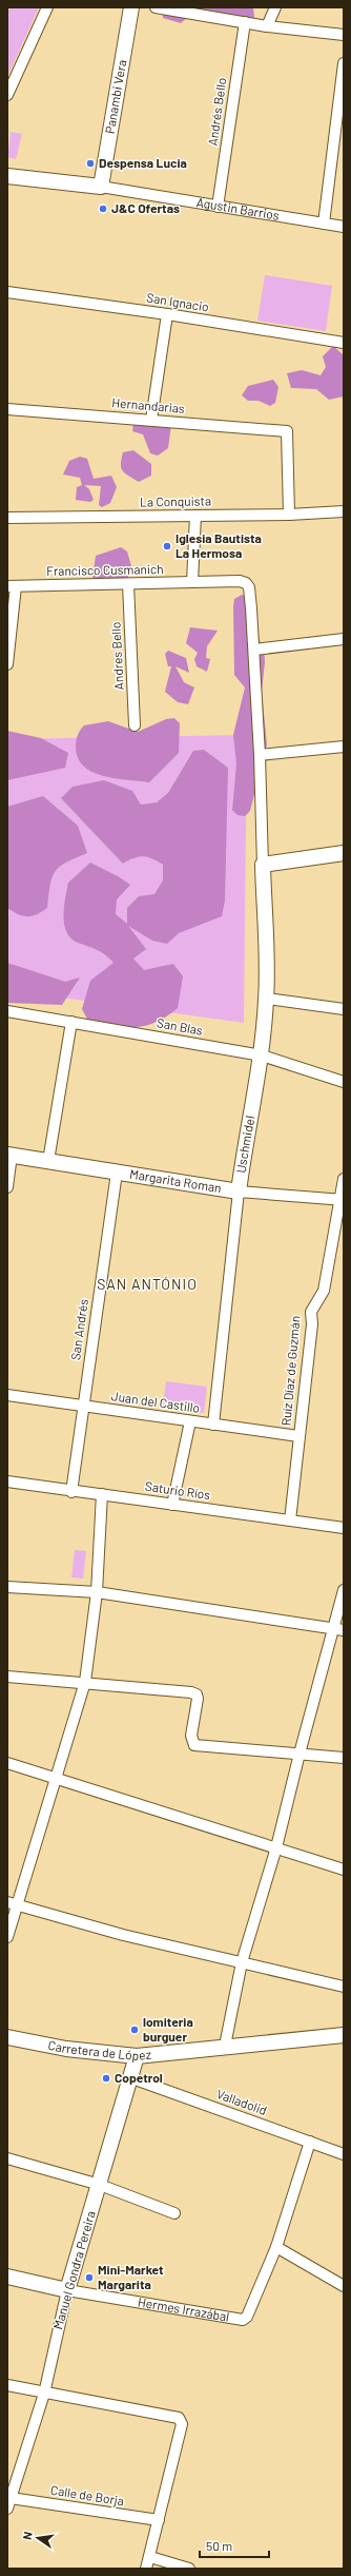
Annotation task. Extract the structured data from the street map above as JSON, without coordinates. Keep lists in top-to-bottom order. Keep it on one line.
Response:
{"streets":{"street":["Panambi Vera","Andrés Bello","Agustin Barrios","San Ignacio","Hernandarias","La Conquista","Francisco Cusmanich","Andres Bello","San Blas","Uschmidel","Margarita Roman","San Andrés","Ruíz Díaz de Guzmán","Juan del Castillo","Saturio Ríos","Carretera de López","Valladolid","Manuel Gondra Pereira","Hermes Irrazábal","Calle de Borja"]},"crossings":[["Panambi Vera","Agustin Barrios"],["Andrés Bello","Agustin Barrios"],["Hernandarias","La Conquista"],["Francisco Cusmanich","Andres Bello"],["Francisco Cusmanich","Uschmidel"],["San Blas","Uschmidel"],["Uschmidel","Margarita Roman"],["Uschmidel","Juan del Castillo"],["Margarita Roman","San Andrés"],["Margarita Roman","Ruíz Díaz de Guzmán"],["San Andrés","Juan del Castillo"],["San Andrés","Saturio Ríos"],["Ruíz Díaz de Guzmán","Juan del Castillo"],["Ruíz Díaz de Guzmán","Saturio Ríos"],["Carretera de López","Manuel Gondra Pereira"],["Valladolid","Manuel Gondra Pereira"],["Manuel Gondra Pereira","Hermes Irrazábal"],["Manuel Gondra Pereira","Calle de Borja"]],"districts":["SAN ANTÓNIO"],"places":["Despensa Lucia","J&C Ofertas","Iglesia Bautista La Hermosa","lomiteria burguer","Copetrol","Mini-Market Margarita"],"scale_bar":"50 m","north":"left"}
